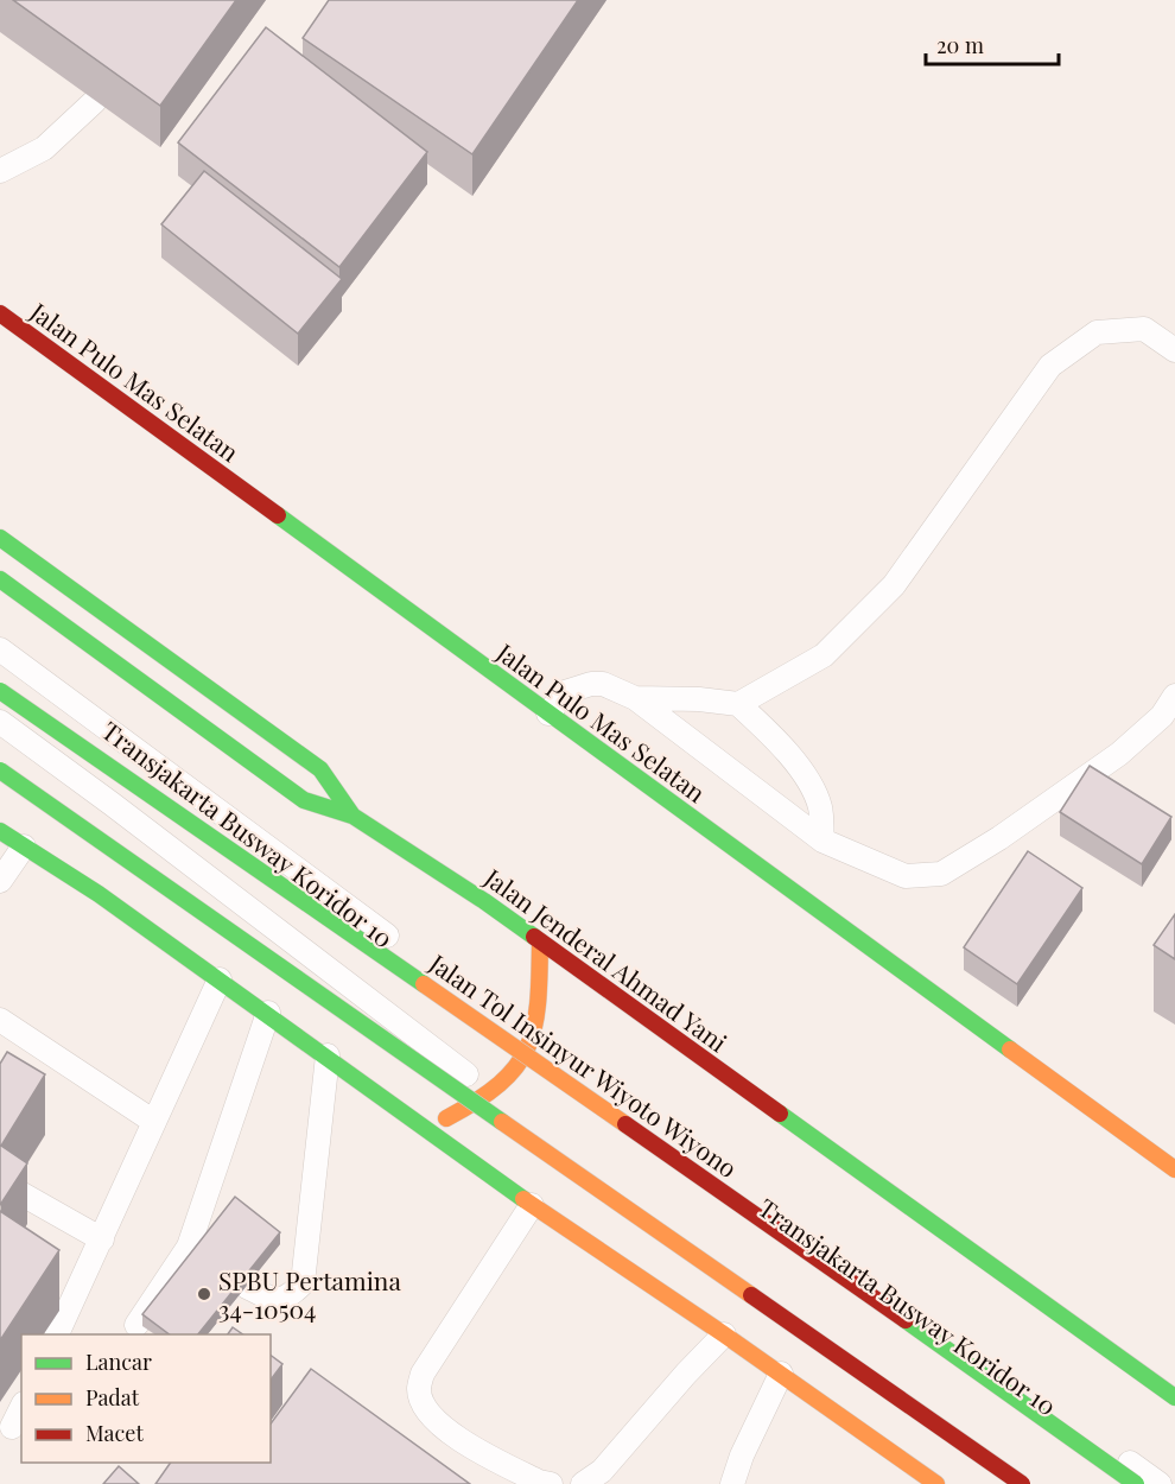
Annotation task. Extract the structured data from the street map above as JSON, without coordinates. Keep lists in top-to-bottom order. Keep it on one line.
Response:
{"streets":{"main road":["Jalan Pulo Mas Selatan","Jalan Jenderal Ahmad Yani","Jalan Tol Insinyur Wiyoto Wiyono"],"lane":["Transjakarta Busway Koridor 10"]},"places":["SPBU Pertamina 34-10504"],"legend":["Lancar","Padat","Macet"],"scale_bar":"20 m"}
